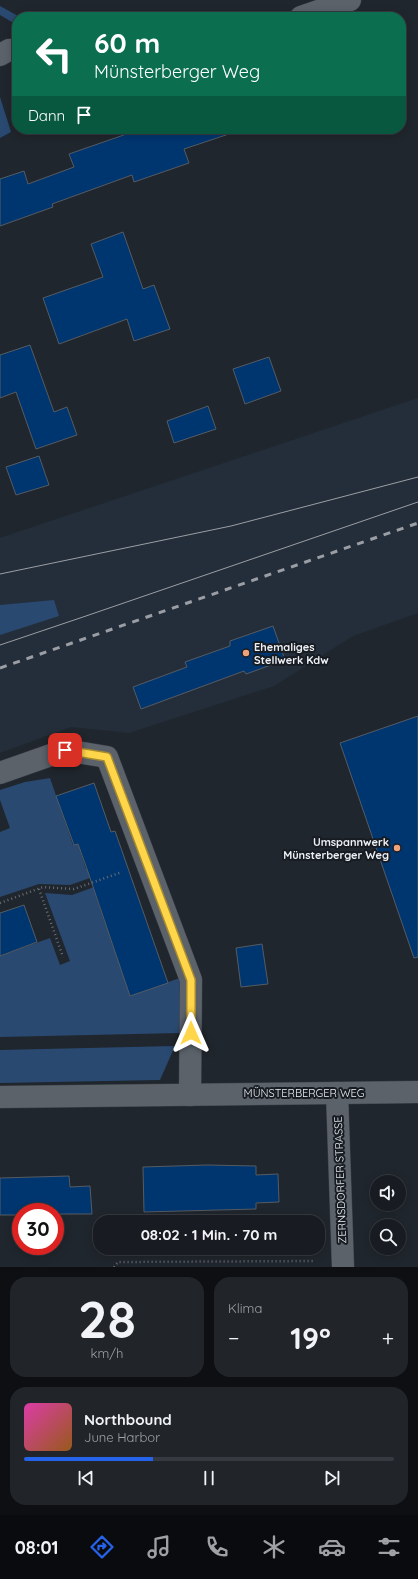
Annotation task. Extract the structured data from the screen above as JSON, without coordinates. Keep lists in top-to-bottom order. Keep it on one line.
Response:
{"streets":{"street":["MÜNSTERBERGER WEG","ZERNSDORFER STRASSE"]},"crossings":[["MÜNSTERBERGER WEG","ZERNSDORFER STRASSE"]],"places":["Ehemaliges Stellwerk Kdw","Umspannwerk Münsterberger Weg"],"page":{"turn":["60 m","Münsterberger Weg"],"then":"Dann","limit":"30","trip":"08:02 · 1 Min. · 70 m","tile":[["28","km/h"],"Klima"],"heat":["−","19°","+"],"song":["Northbound","June Harbor"],"tabs":"08:01"}}
